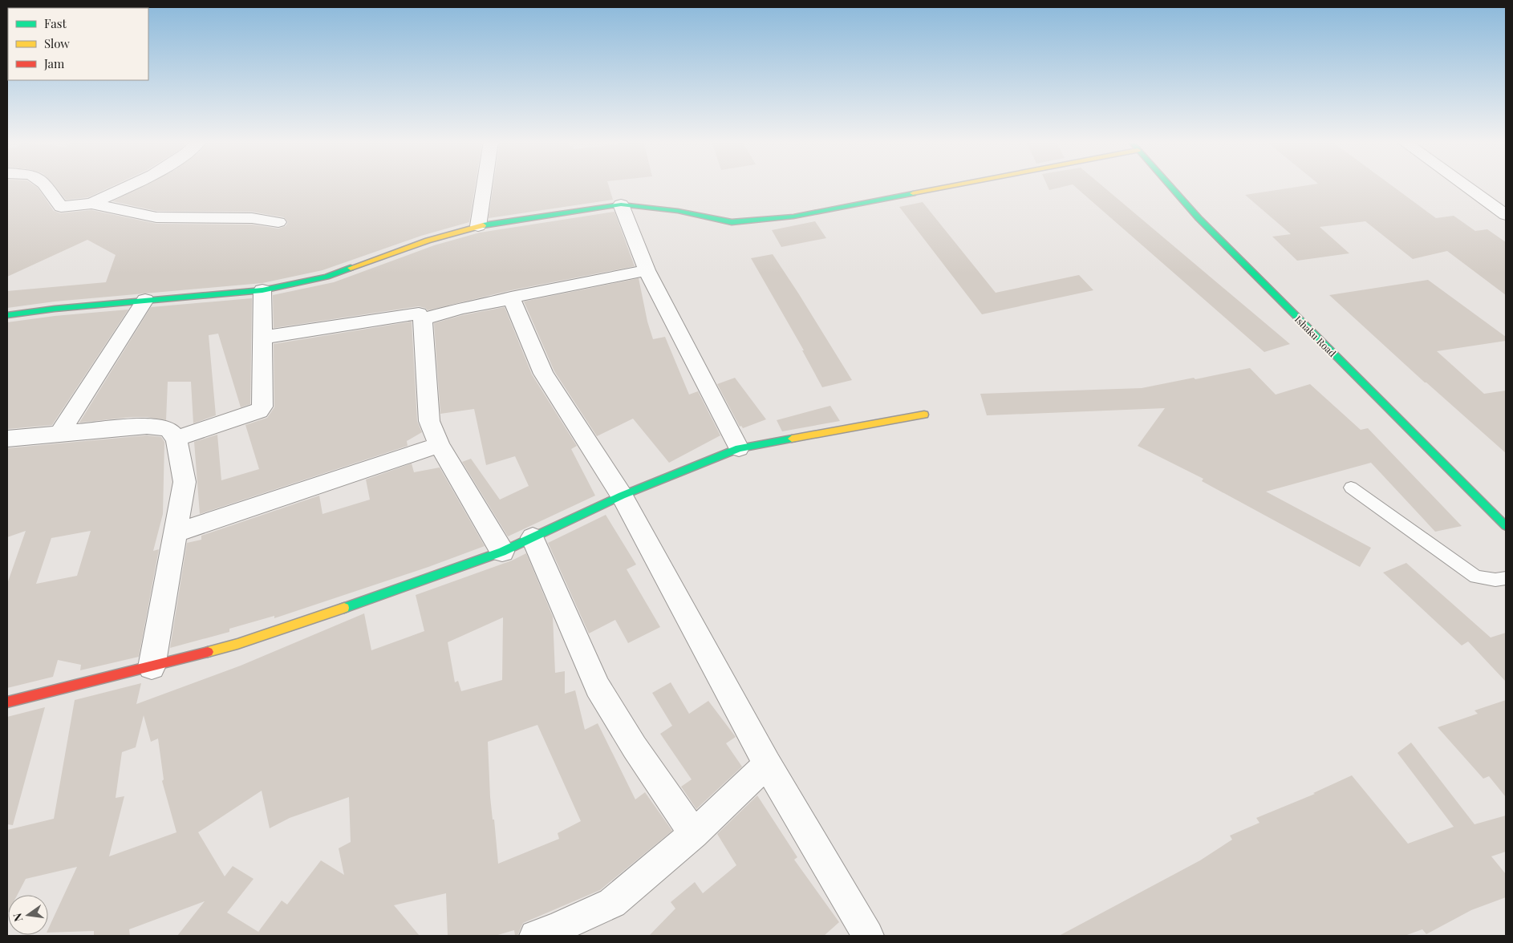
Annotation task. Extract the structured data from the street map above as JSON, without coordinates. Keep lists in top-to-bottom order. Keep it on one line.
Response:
{"streets":{"street":["Ishaku Road"]},"legend":["Fast","Slow","Jam"],"north":"left"}
